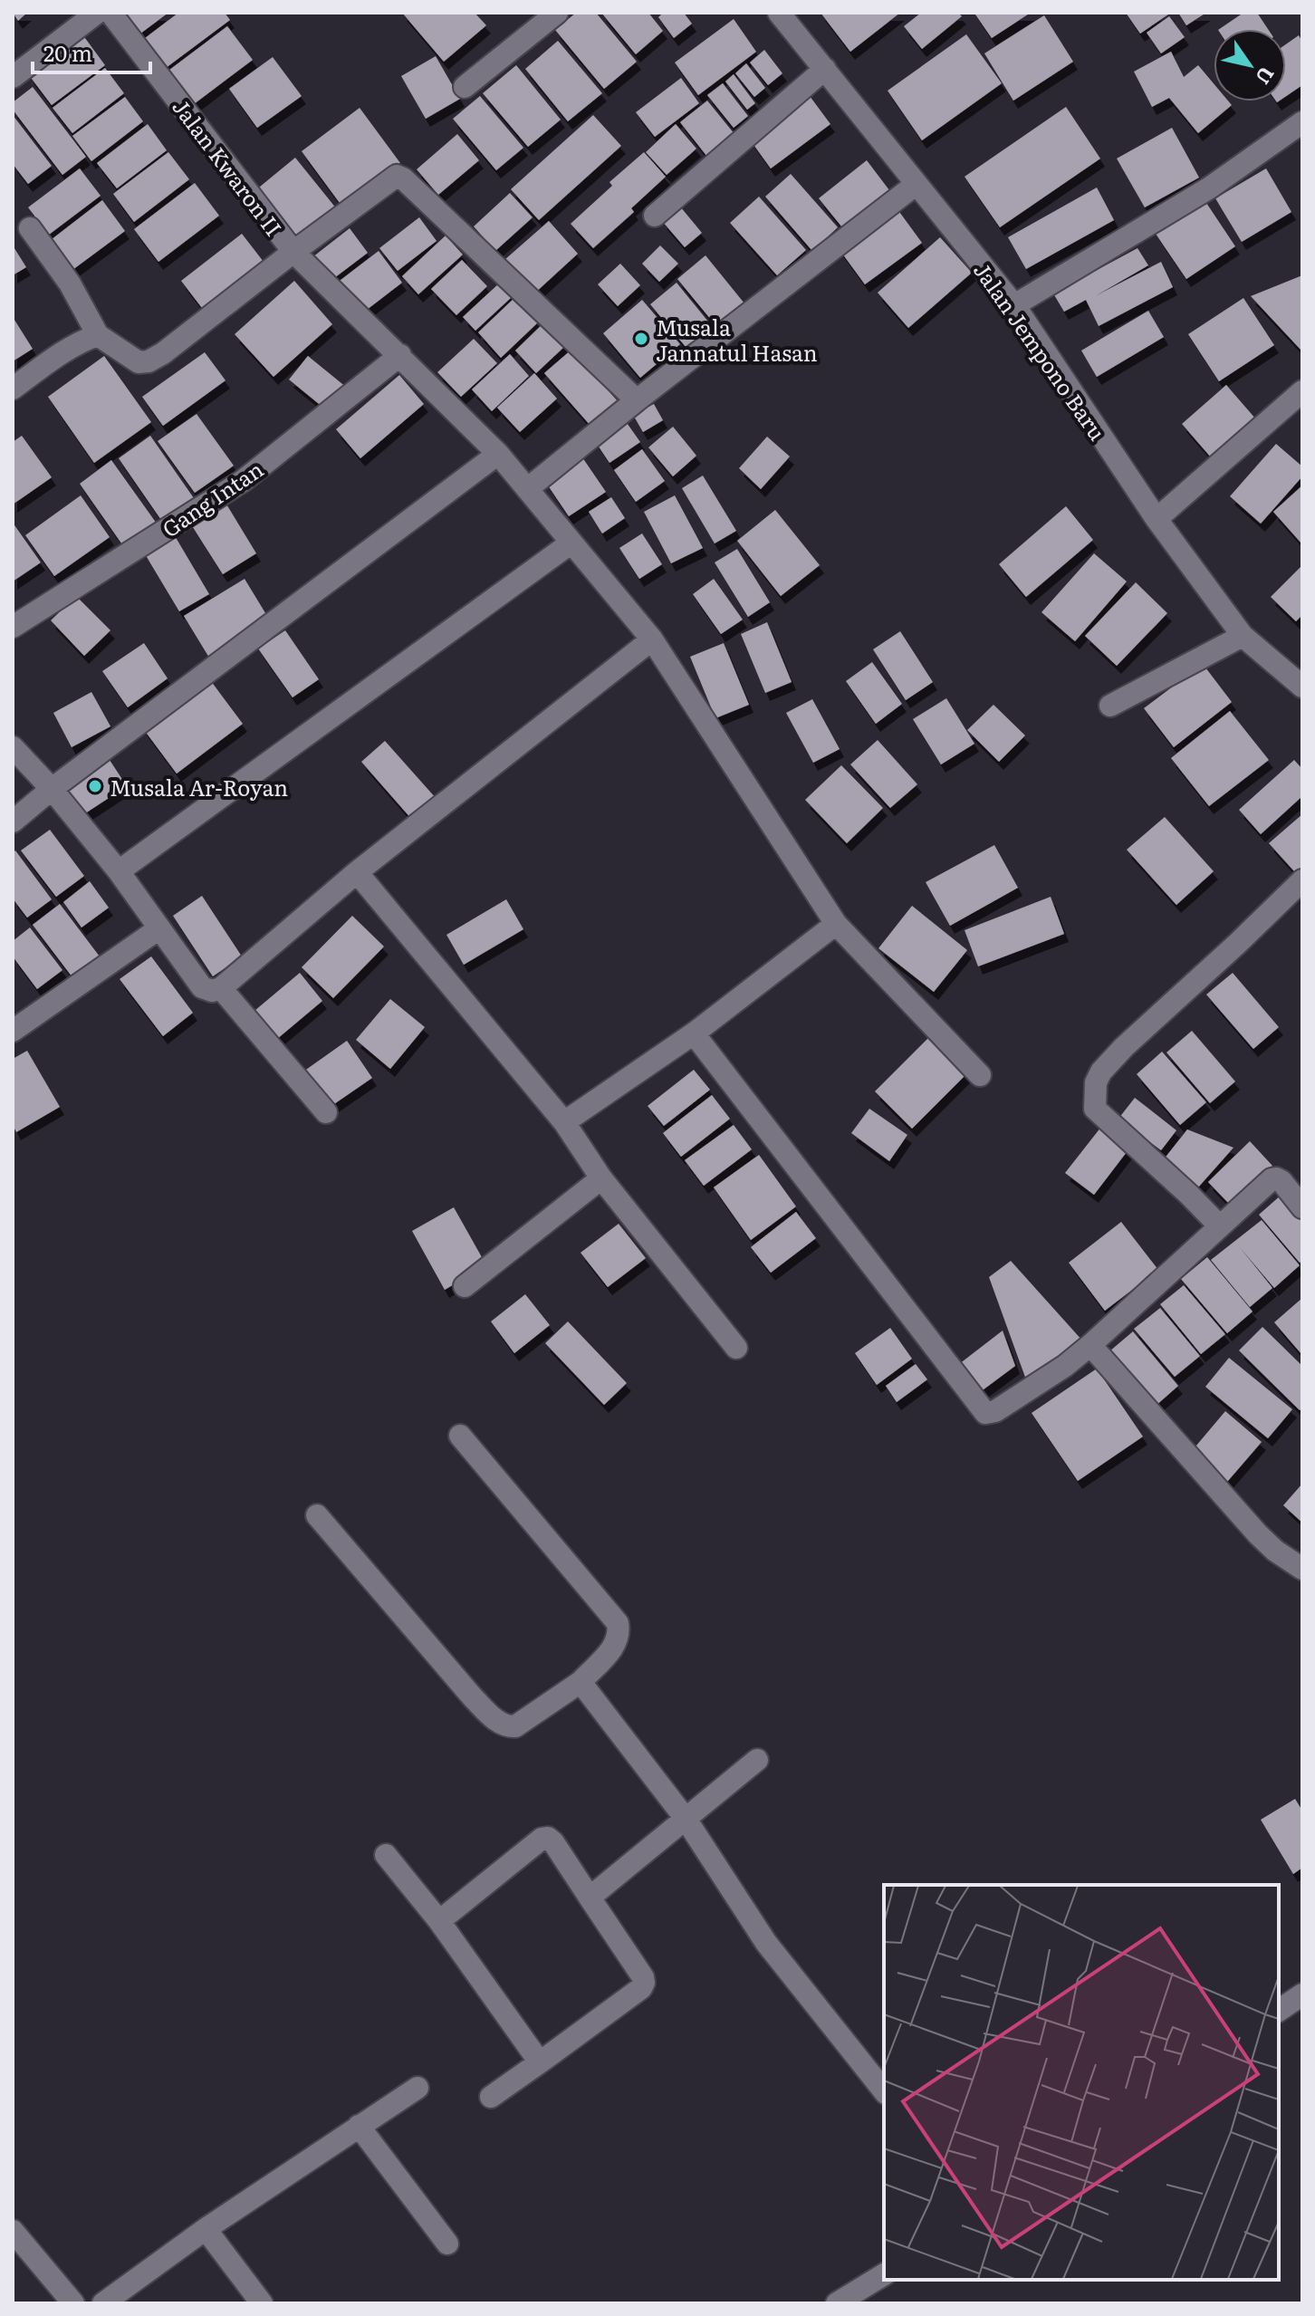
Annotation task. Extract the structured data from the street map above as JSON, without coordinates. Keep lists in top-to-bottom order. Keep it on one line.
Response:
{"streets":{"street":["Jalan Kwaron II","Jalan Jempono Baru","Gang Intan"]},"crossings":[["Jalan Kwaron II","Gang Intan"]],"places":["Musala Jannatul Hasan","Musala Ar-Royan"],"scale_bar":"20 m","north":"bottom right"}
